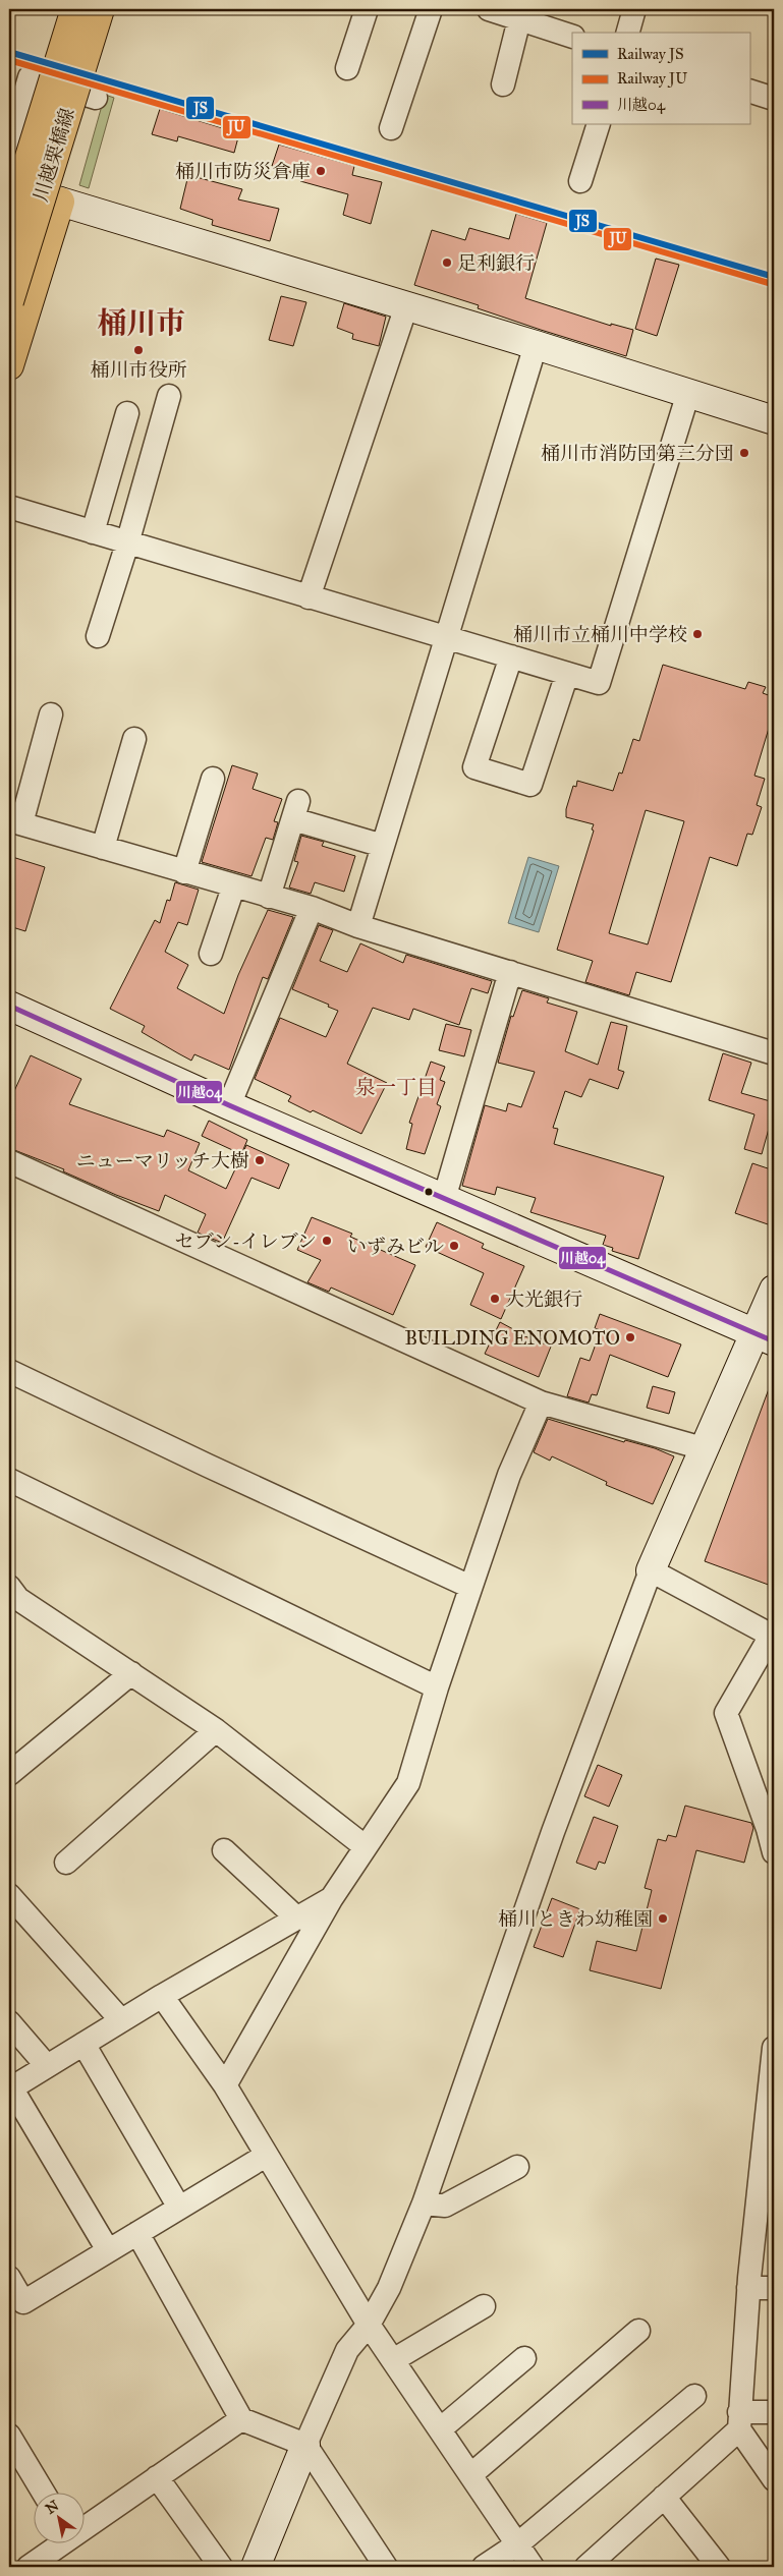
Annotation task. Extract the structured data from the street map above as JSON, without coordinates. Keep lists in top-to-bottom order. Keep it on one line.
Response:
{"streets":{"main road":["川越栗橋線"]},"districts":["桶川市","泉一丁目"],"places":["桶川市防災倉庫","足利銀行","桶川市役所","桶川市消防団第三分団","桶川市立桶川中学校","ニューマリッチ大樹","セブン-イレブン","いずみビル","大光銀行","BUILDING ENOMOTO","桶川ときわ幼稚園"],"lines":["rail line JS","rail line JU","transit line 川越04"],"legend":["Railway JS","Railway JU","川越04"],"north":"top left"}
